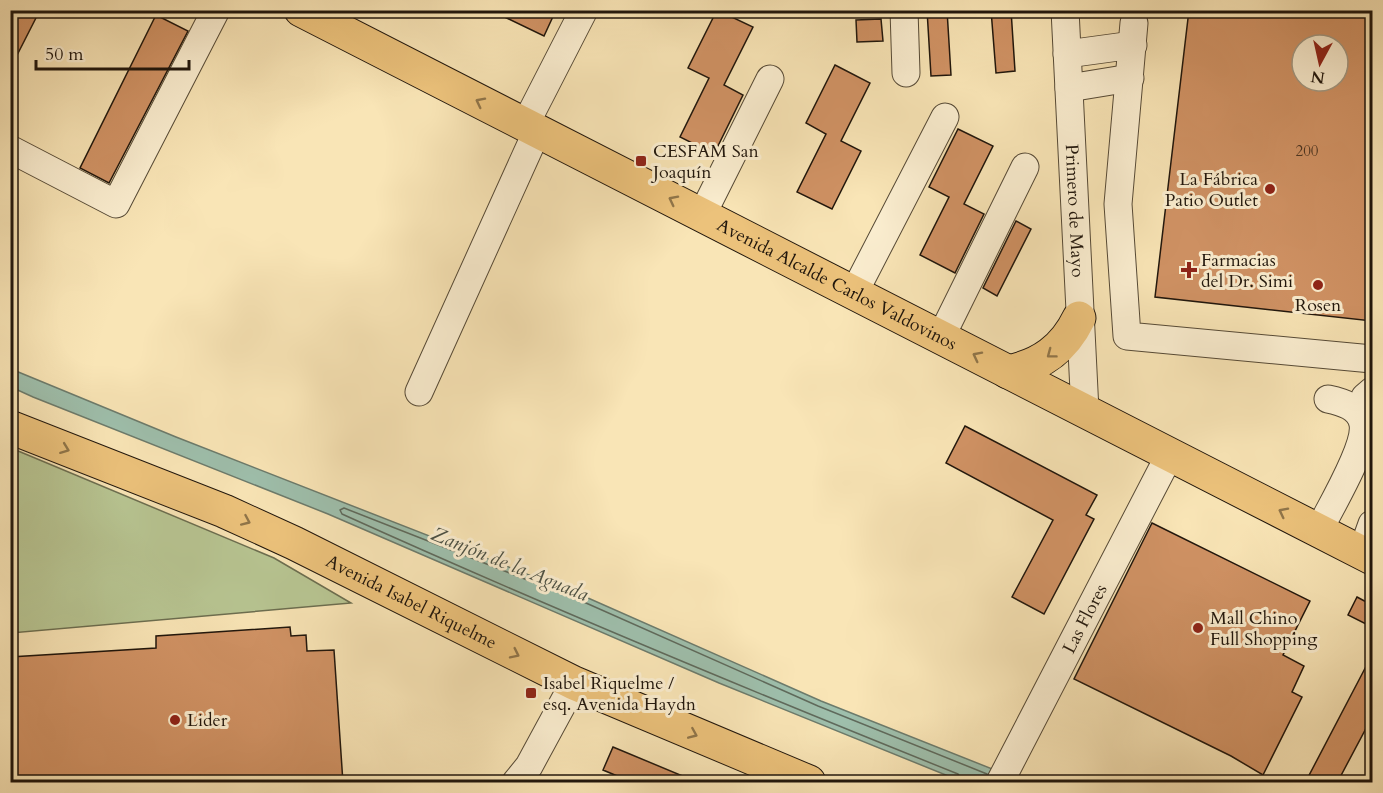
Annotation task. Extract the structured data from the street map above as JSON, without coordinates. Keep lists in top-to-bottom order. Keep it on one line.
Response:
{"streets":{"main road":["Avenida Alcalde Carlos Valdovinos","Avenida Isabel Riquelme"],"street":["Primero de Mayo","Las Flores"]},"crossings":[["Primero de Mayo","Avenida Alcalde Carlos Valdovinos"],["Avenida Alcalde Carlos Valdovinos","Las Flores"]],"one_way":["Avenida Alcalde Carlos Valdovinos","Avenida Isabel Riquelme"],"water":["Zanjón de la Aguada"],"places":{"transit":["CESFAM San Joaquín","Isabel Riquelme / esq. Avenida Haydn"],"other":["La Fábrica Patio Outlet","Rosen","Mall Chino Full Shopping","Lider"],"health":["Farmacias del Dr. Simi"]},"house_numbers":["200"],"scale_bar":"50 m","north":"bottom"}
